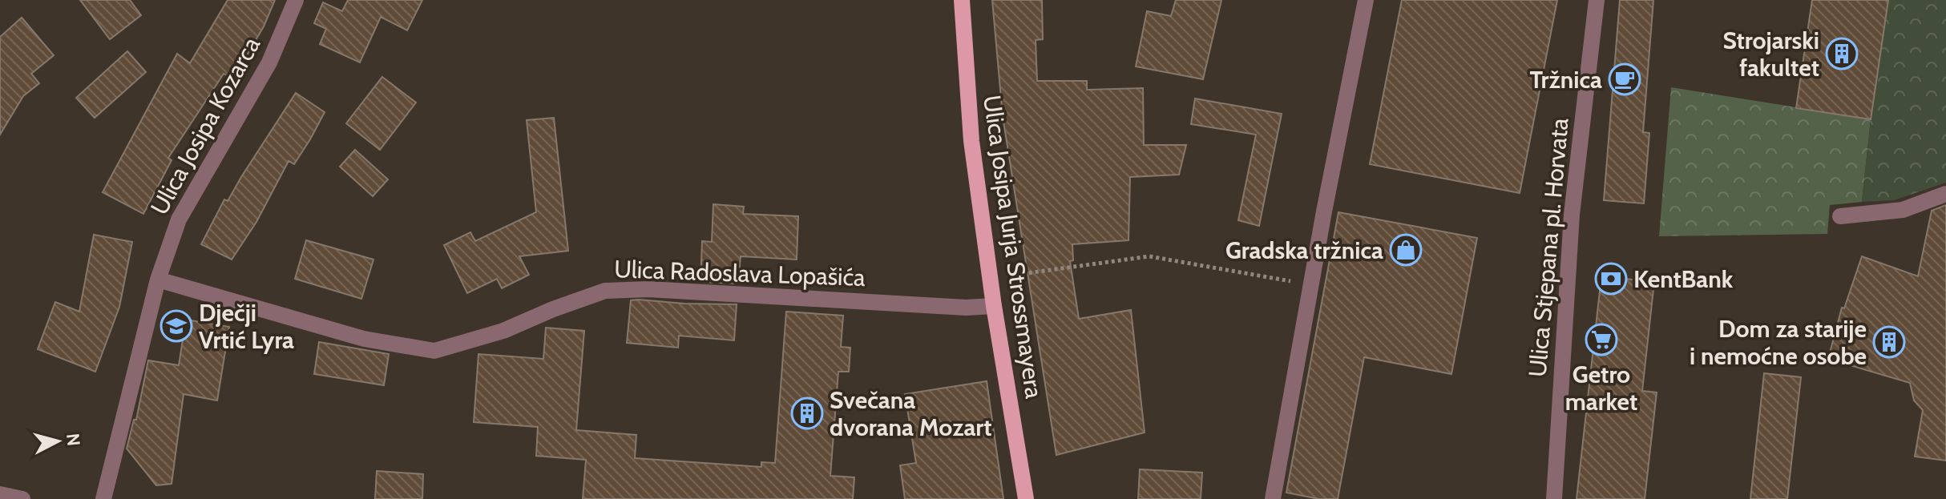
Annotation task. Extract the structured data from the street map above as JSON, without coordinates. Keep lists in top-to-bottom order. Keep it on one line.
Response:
{"streets":{"main road":["Ulica Josipa Jurja Strossmayera"],"street":["Ulica Josipa Kozarca","Ulica Stjepana pl. Horvata","Ulica Radoslava Lopašića"]},"crossings":[["Ulica Josipa Kozarca","Ulica Radoslava Lopašića"],["Ulica Josipa Jurja Strossmayera","Ulica Radoslava Lopašića"]],"places":{"building":["Strojarski fakultet","Dom za starije i nemoćne osobe","Svečana dvorana Mozart"],"cafe":["Tržnica"],"shop":["Gradska tržnica"],"bank":["KentBank"],"school or university":["Dječji Vrtić Lyra"],"supermarket":["Getro market"]},"north":"right"}
